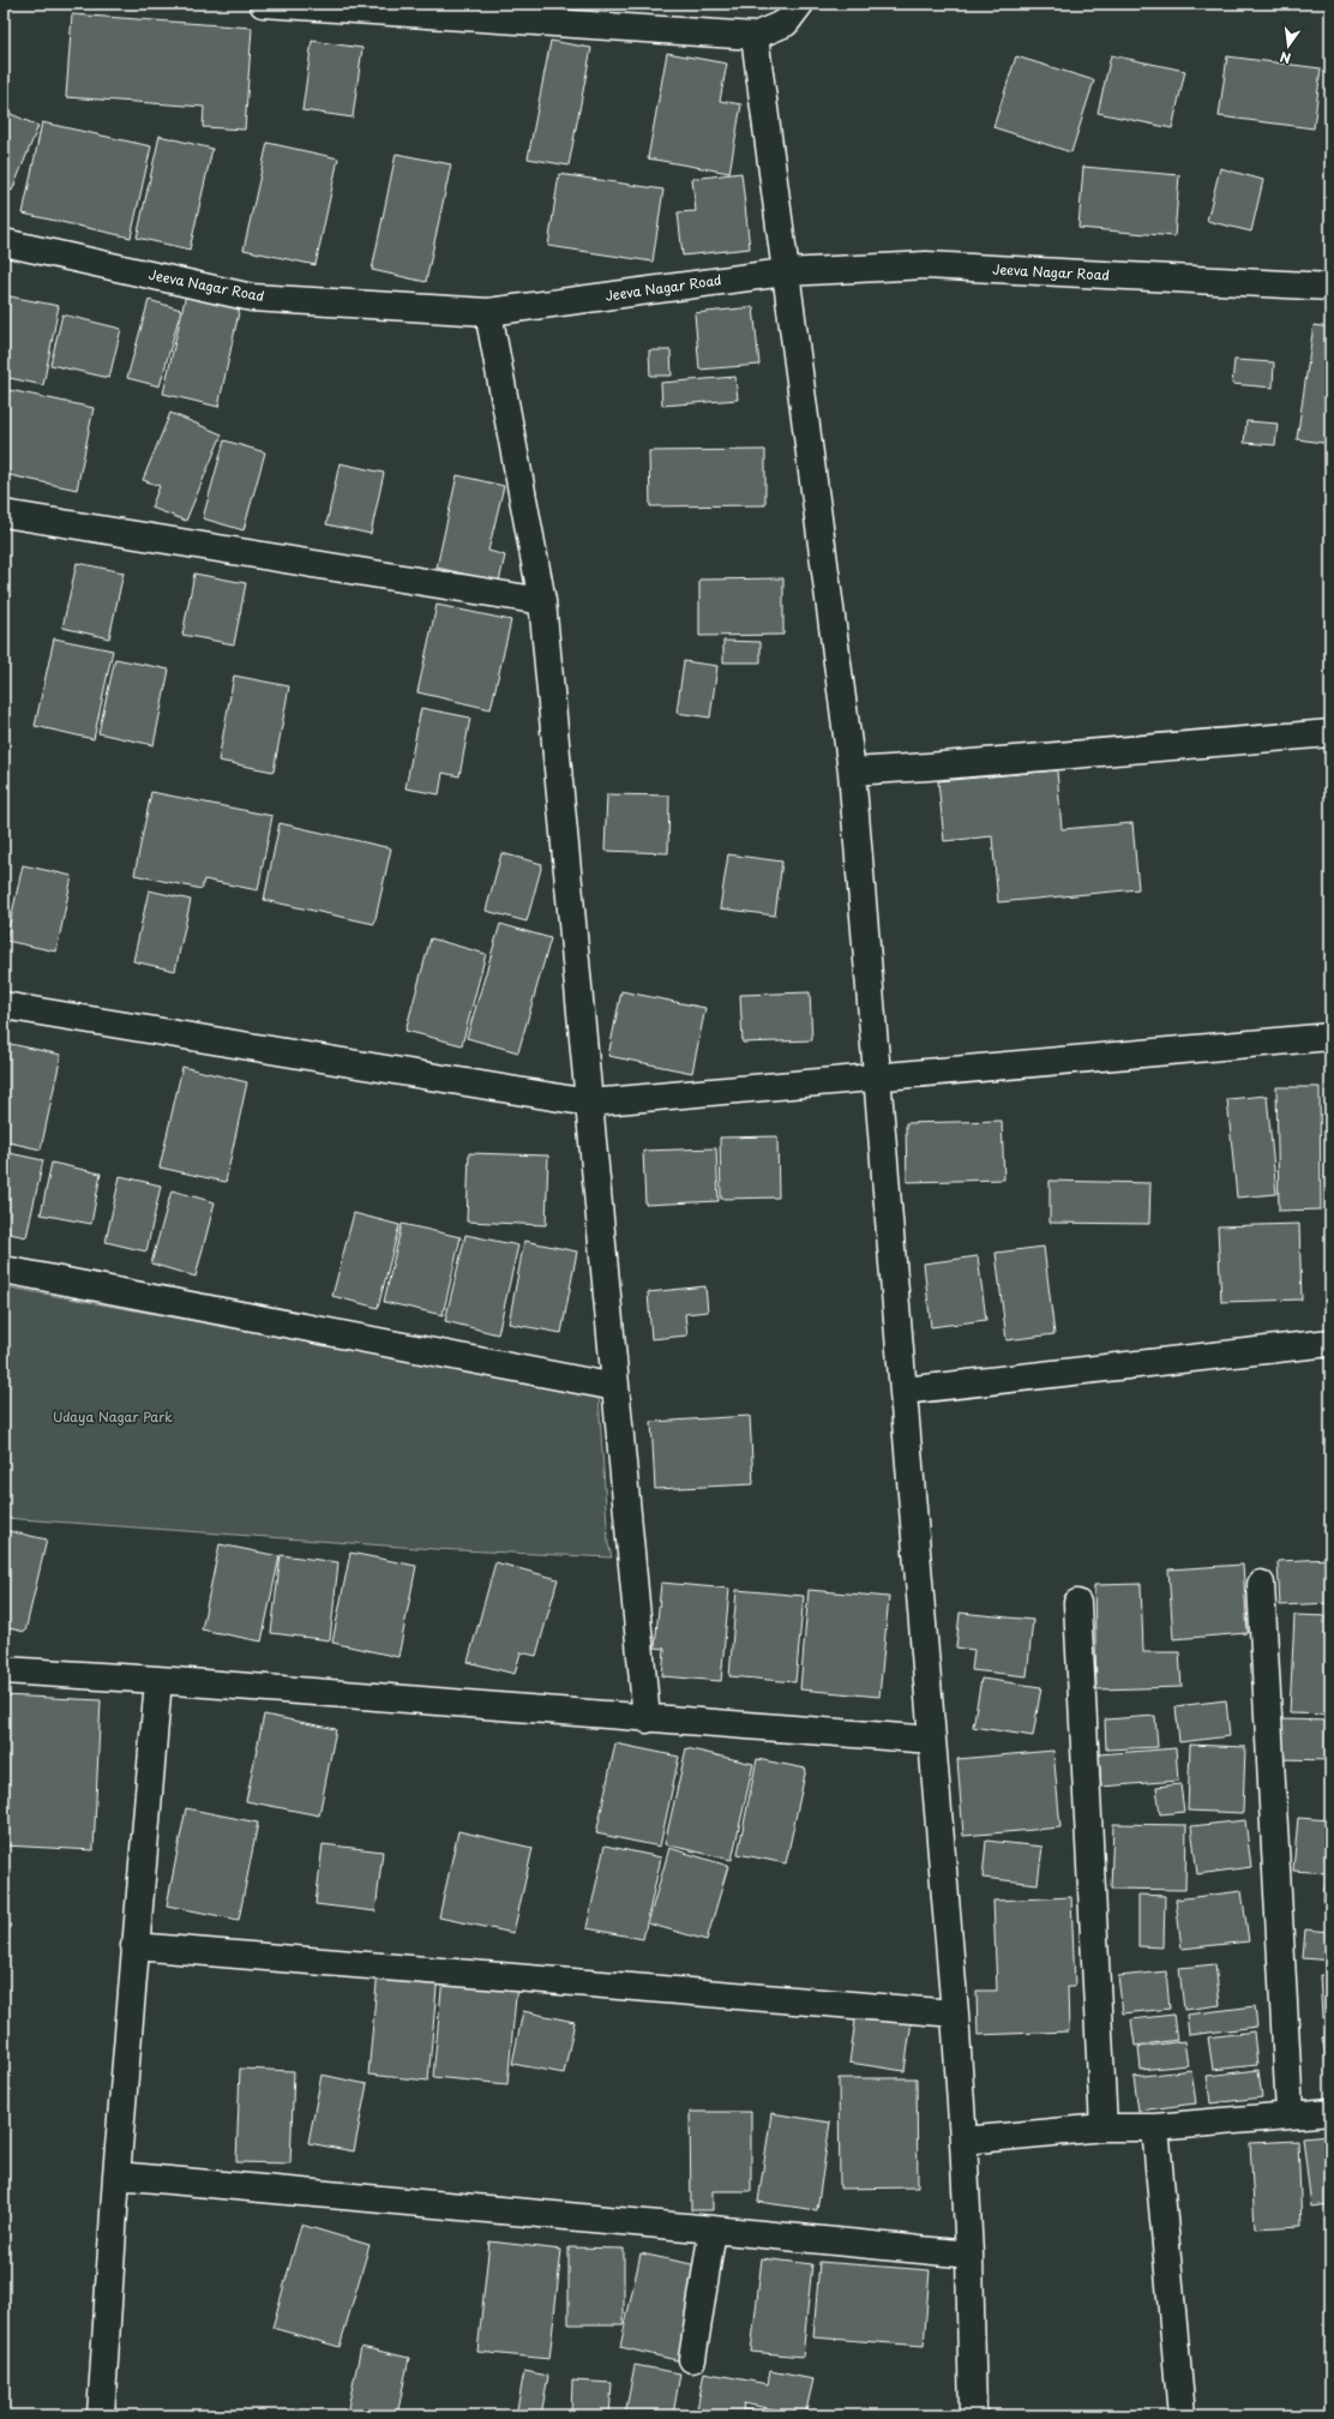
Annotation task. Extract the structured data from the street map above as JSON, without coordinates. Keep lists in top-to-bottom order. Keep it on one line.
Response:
{"streets":{"street":["Jeeva Nagar Road"]},"parks":["Udaya Nagar Park"],"north":"bottom"}
